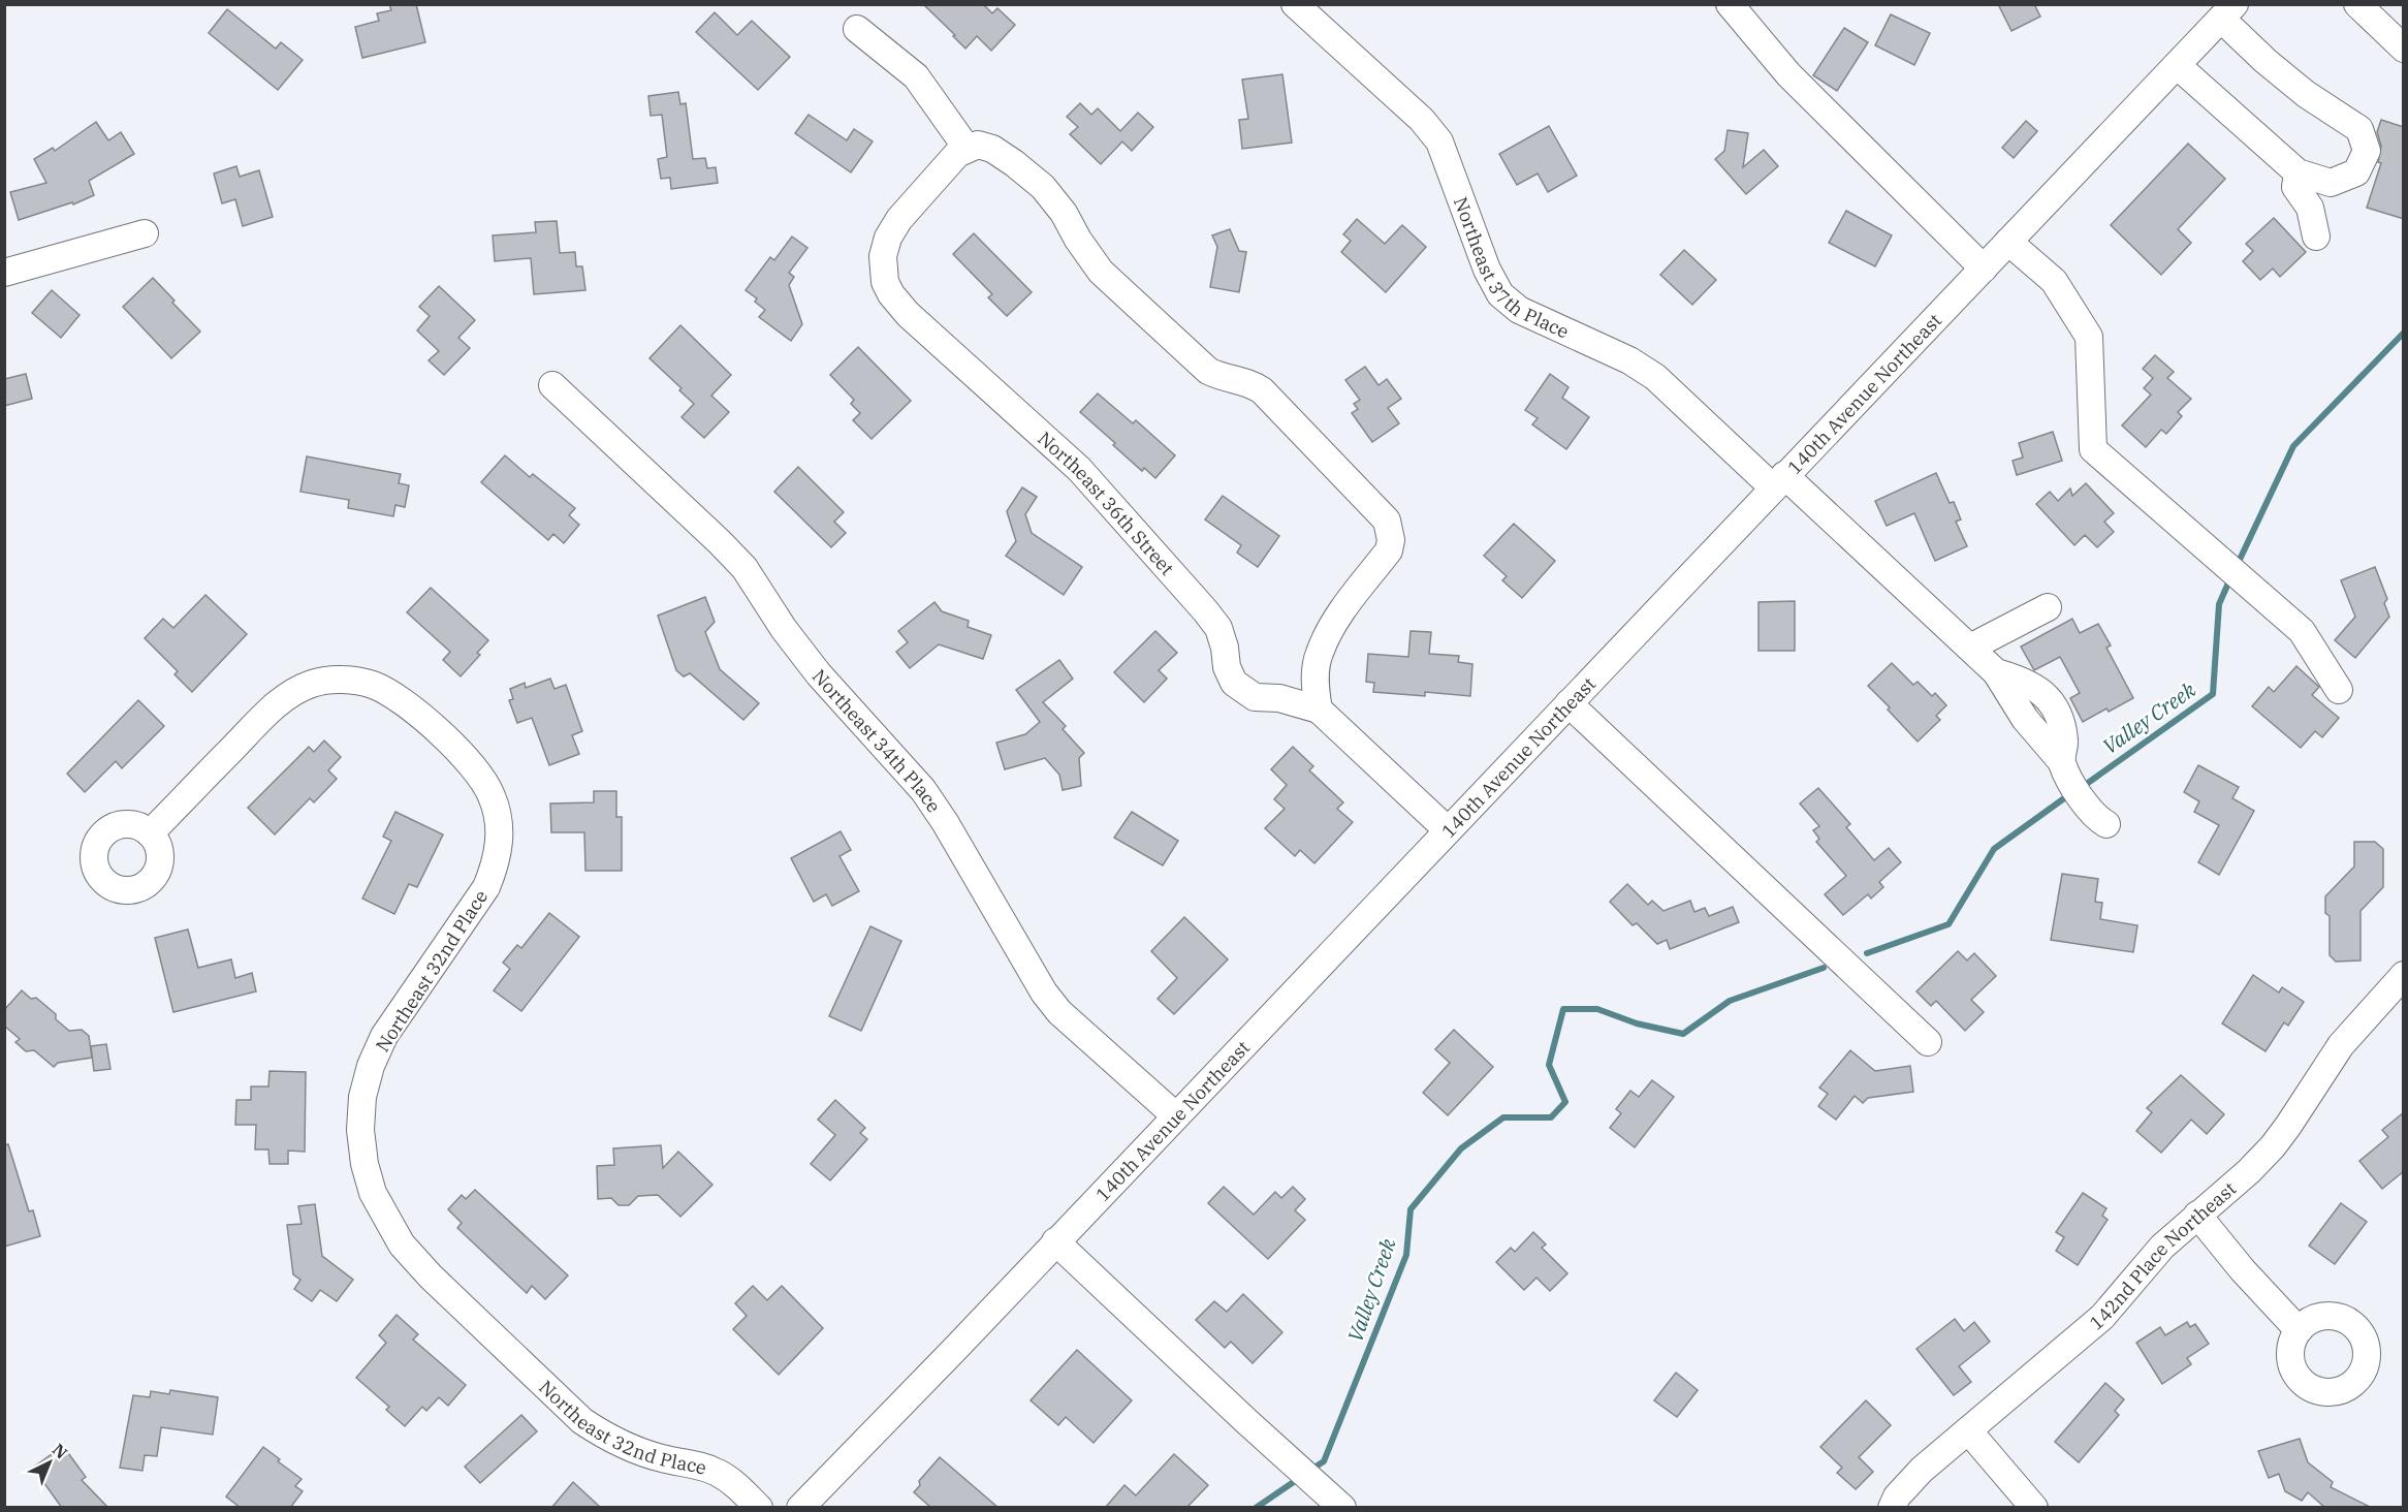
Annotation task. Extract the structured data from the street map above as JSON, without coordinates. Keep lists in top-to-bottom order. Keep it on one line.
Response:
{"streets":{"street":["Northeast 37th Place","140th Avenue Northeast","Northeast 36th Street","Northeast 34th Place","Northeast 32nd Place","142nd Place Northeast"]},"crossings":[["Northeast 37th Place","140th Avenue Northeast"],["140th Avenue Northeast","Northeast 36th Street"],["140th Avenue Northeast","Northeast 34th Place"]],"water":["Valley Creek"],"north":"top right"}
